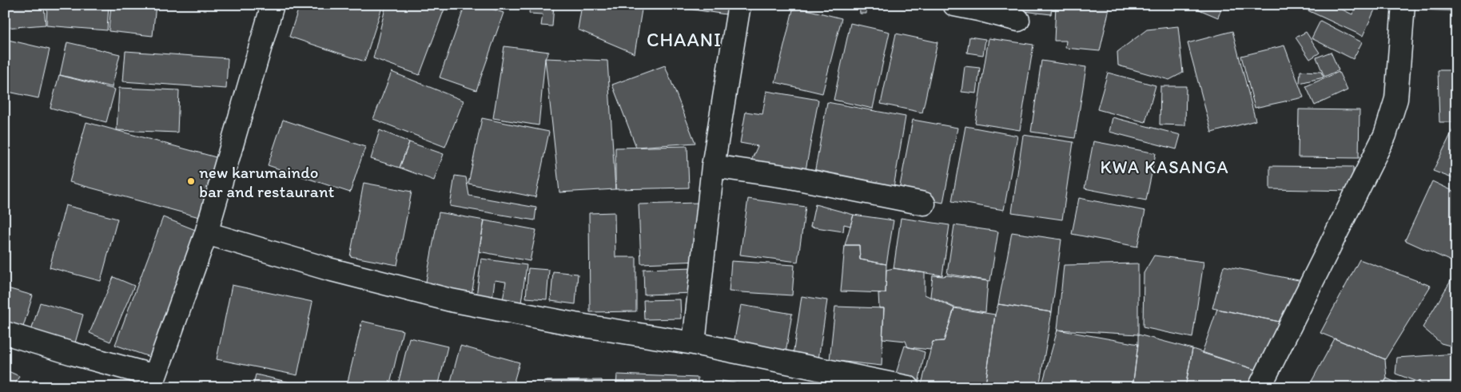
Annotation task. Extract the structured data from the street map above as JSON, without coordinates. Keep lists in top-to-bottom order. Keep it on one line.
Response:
{"districts":["CHAANI","KWA KASANGA"],"places":["new karumaindo bar and restaurant"]}
